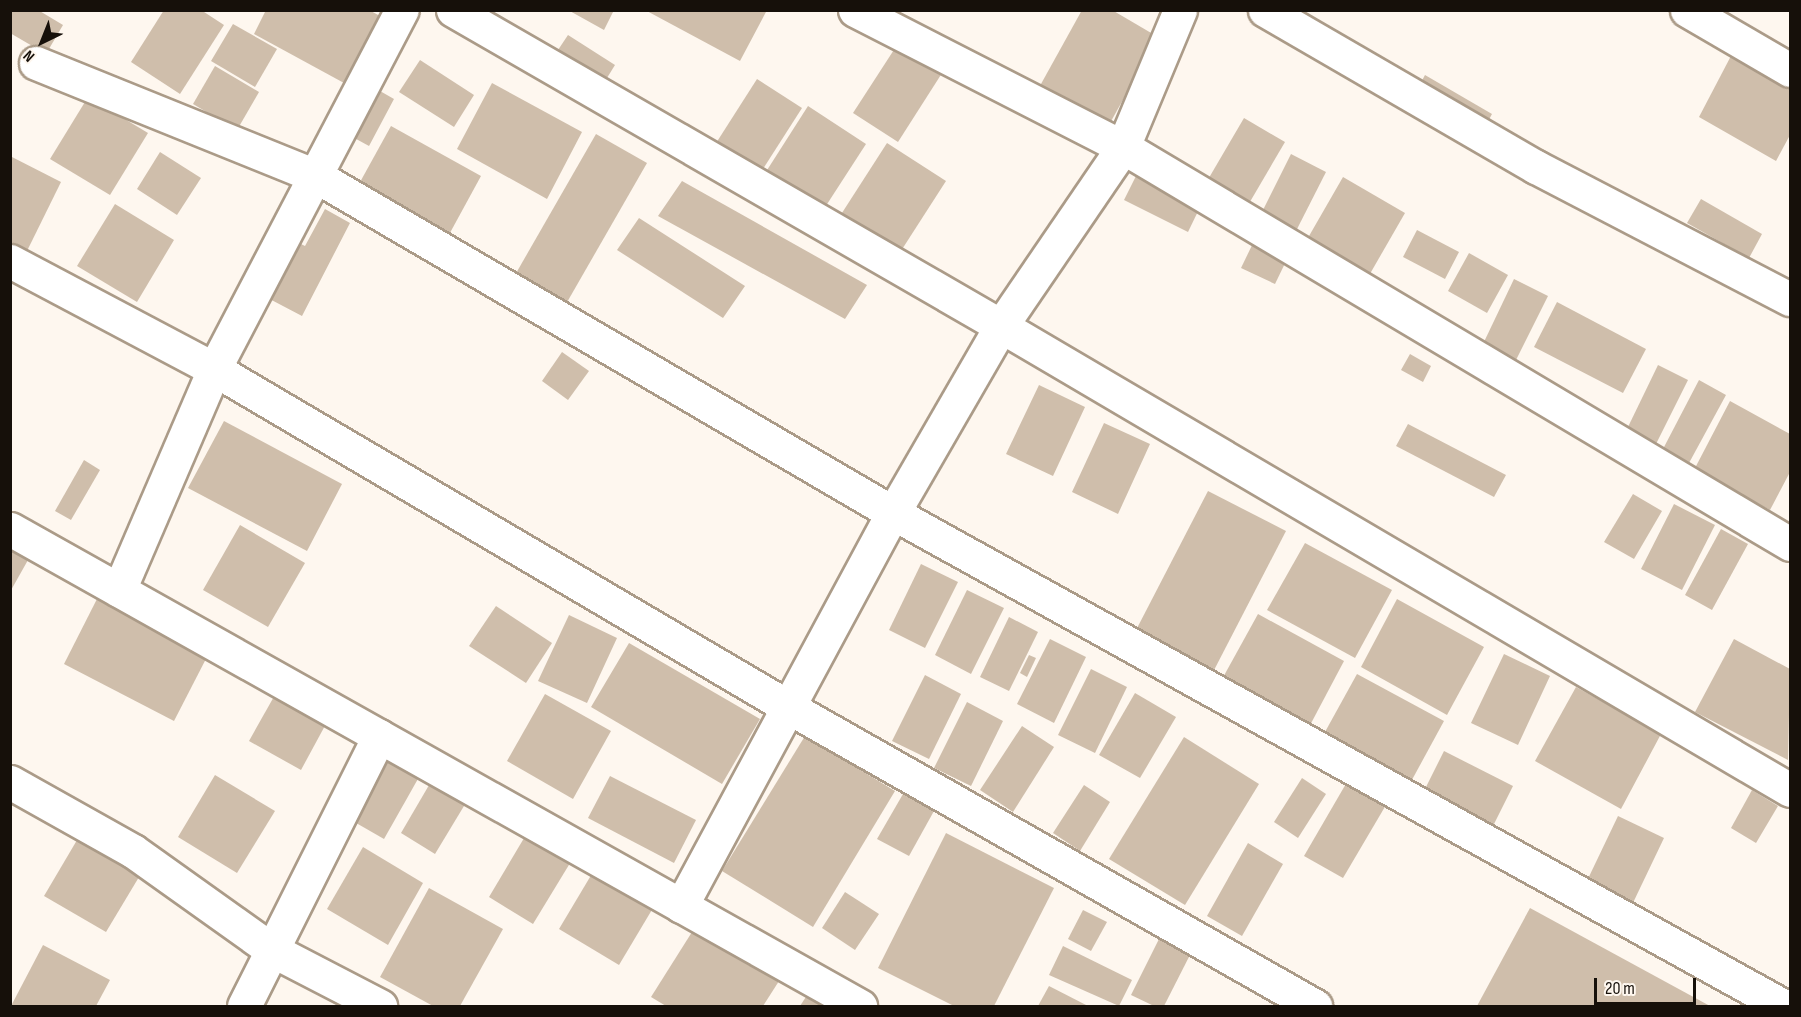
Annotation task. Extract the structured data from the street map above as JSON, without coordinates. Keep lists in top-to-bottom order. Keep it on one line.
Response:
{"scale_bar":"20 m","north":"bottom left"}
